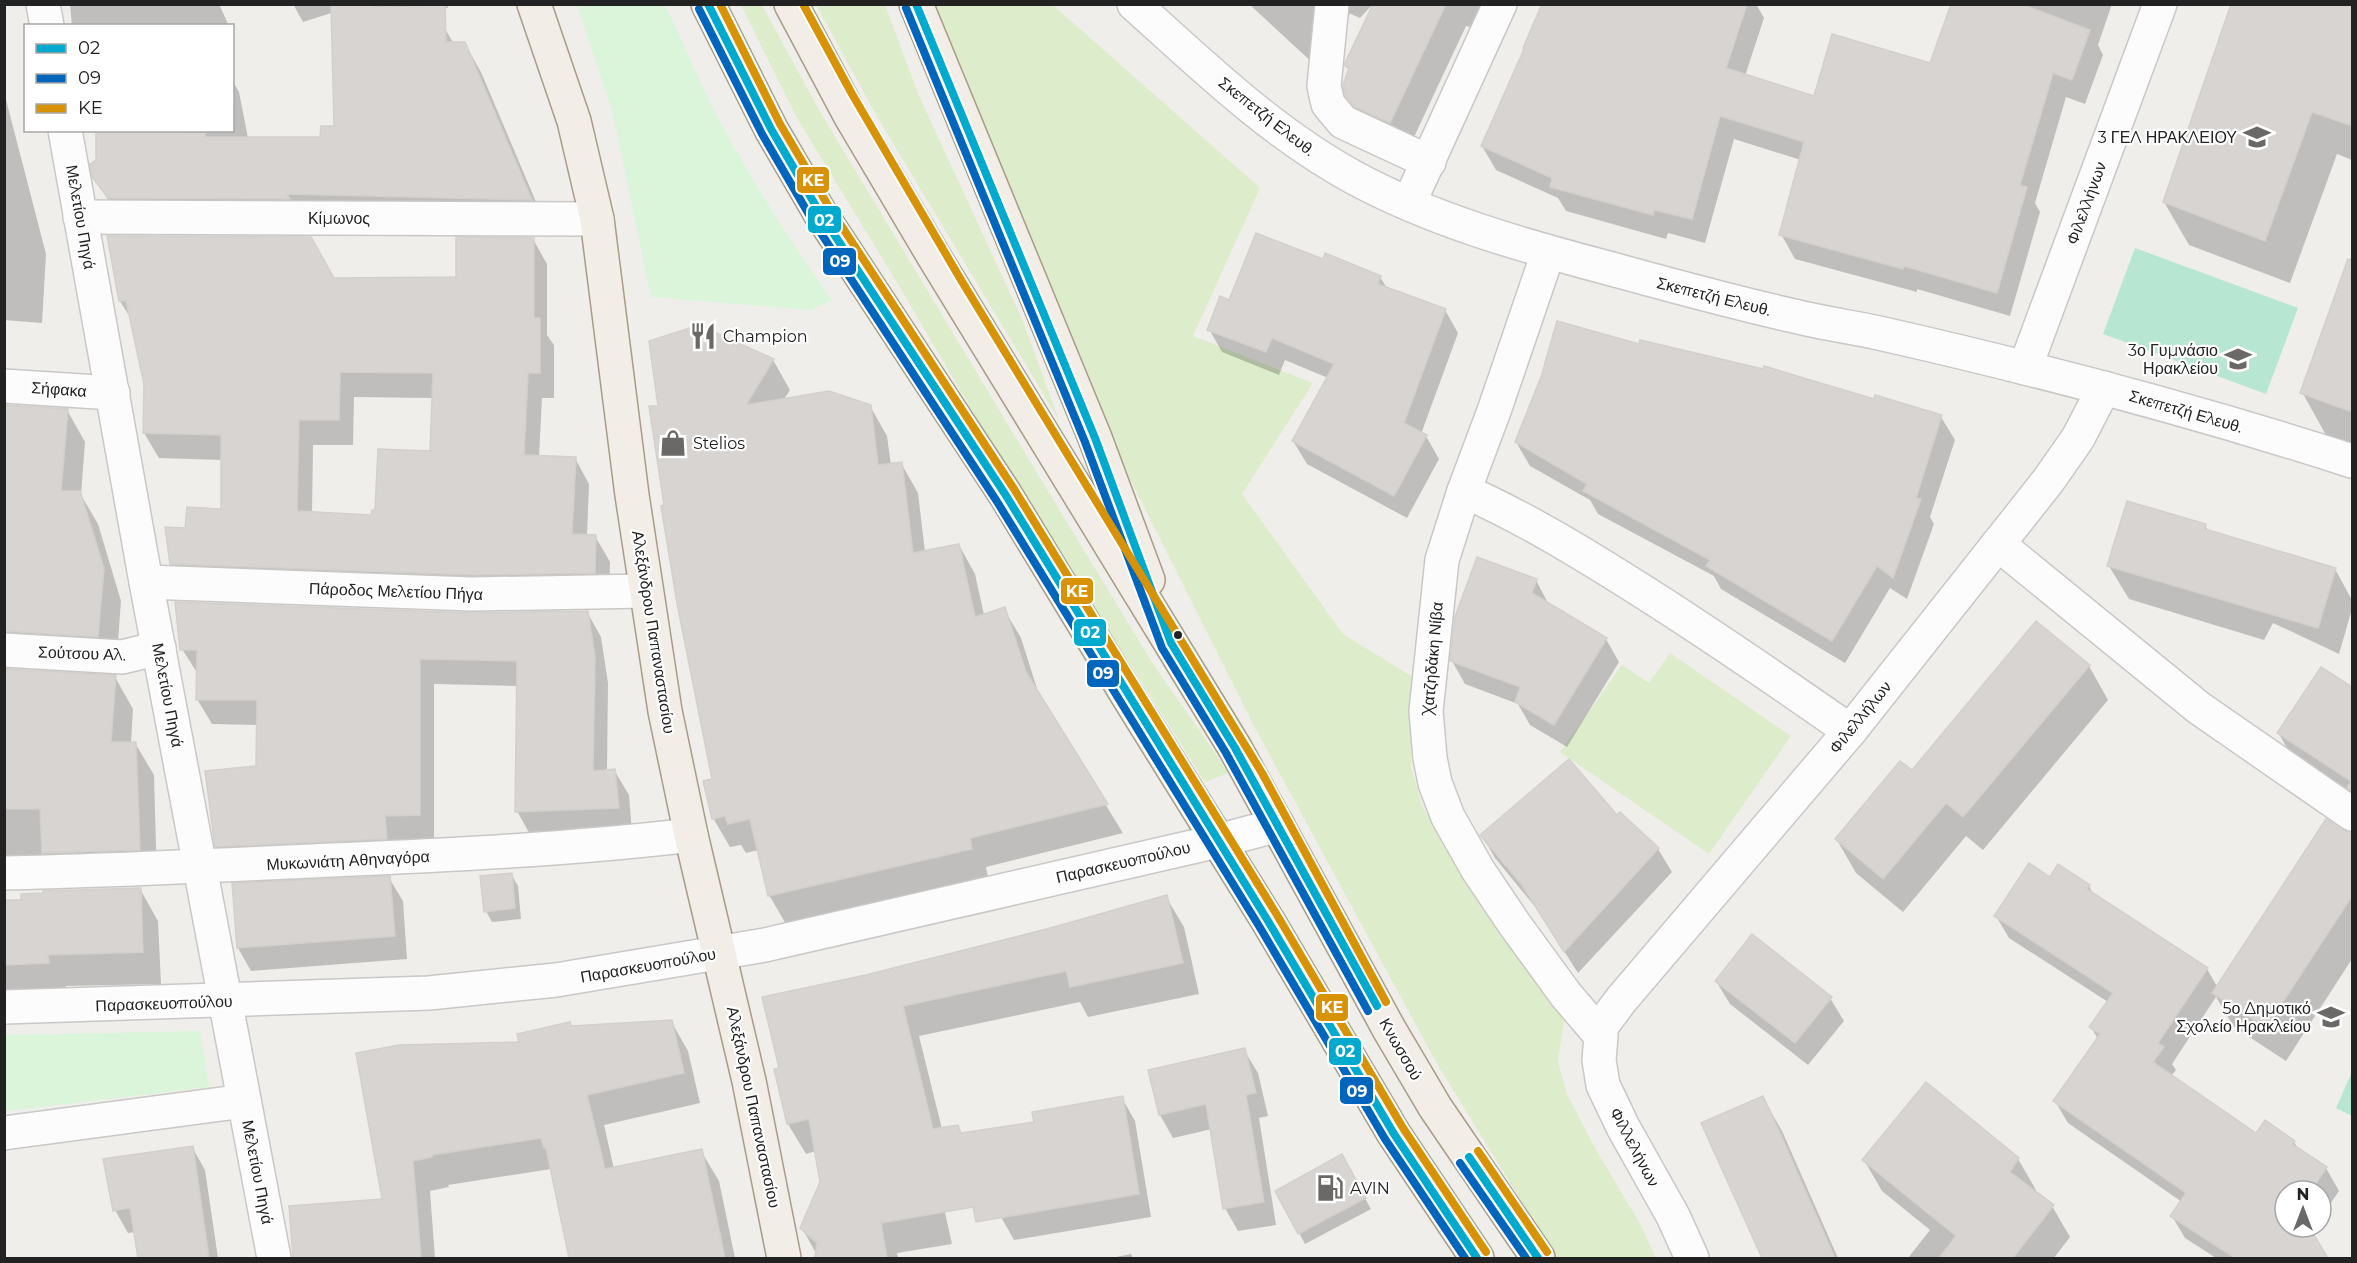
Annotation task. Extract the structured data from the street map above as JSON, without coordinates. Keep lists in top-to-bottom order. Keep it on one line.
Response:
{"streets":{"main road":["Αλεξάνδρου Παπαναστασίου","Κνωσσού"],"street":["Σκεπετζή Ελευθ.","Φιλελλήνων","Μελετίου Πηγά","Κίμωνος","Σήφακα","Πάροδος Μελετίου Πήγα","Σούτσου Αλ.","Χατζηδάκη Νίβα","Φιλελλήλων","Μυκωνιάτη Αθηναγόρα","Παρασκευοπούλου","Φιλλελήνων"]},"crossings":[["Σκεπετζή Ελευθ.","Φιλελλήνων"],["Σκεπετζή Ελευθ.","Χατζηδάκη Νίβα"],["Σκεπετζή Ελευθ.","Φιλελλήλων"],["Μελετίου Πηγά","Κίμωνος"],["Μελετίου Πηγά","Σήφακα"],["Μελετίου Πηγά","Πάροδος Μελετίου Πήγα"],["Μελετίου Πηγά","Σούτσου Αλ."],["Μελετίου Πηγά","Μυκωνιάτη Αθηναγόρα"],["Μελετίου Πηγά","Παρασκευοπούλου"],["Κίμωνος","Αλεξάνδρου Παπαναστασίου"],["Πάροδος Μελετίου Πήγα","Αλεξάνδρου Παπαναστασίου"],["Αλεξάνδρου Παπαναστασίου","Μυκωνιάτη Αθηναγόρα"],["Αλεξάνδρου Παπαναστασίου","Παρασκευοπούλου"],["Χατζηδάκη Νίβα","Φιλελλήλων"],["Χατζηδάκη Νίβα","Φιλλελήνων"],["Φιλελλήλων","Φιλλελήνων"],["Παρασκευοπούλου","Κνωσσού"]],"places":{"school or university":["3 ΓΕΛ ΗΡΑΚΛΕΙΟΥ","3ο Γυμνάσιο Ηρακλείου","5ο Δημοτικό Σχολείο Ηρακλείου"],"restaurant":["Champion"],"shop":["Stelios"],"fuel station":["AVIN"]},"lines":["transit line 02","transit line KE","transit line 09"],"legend":["02","09","KE"],"north":"top"}
